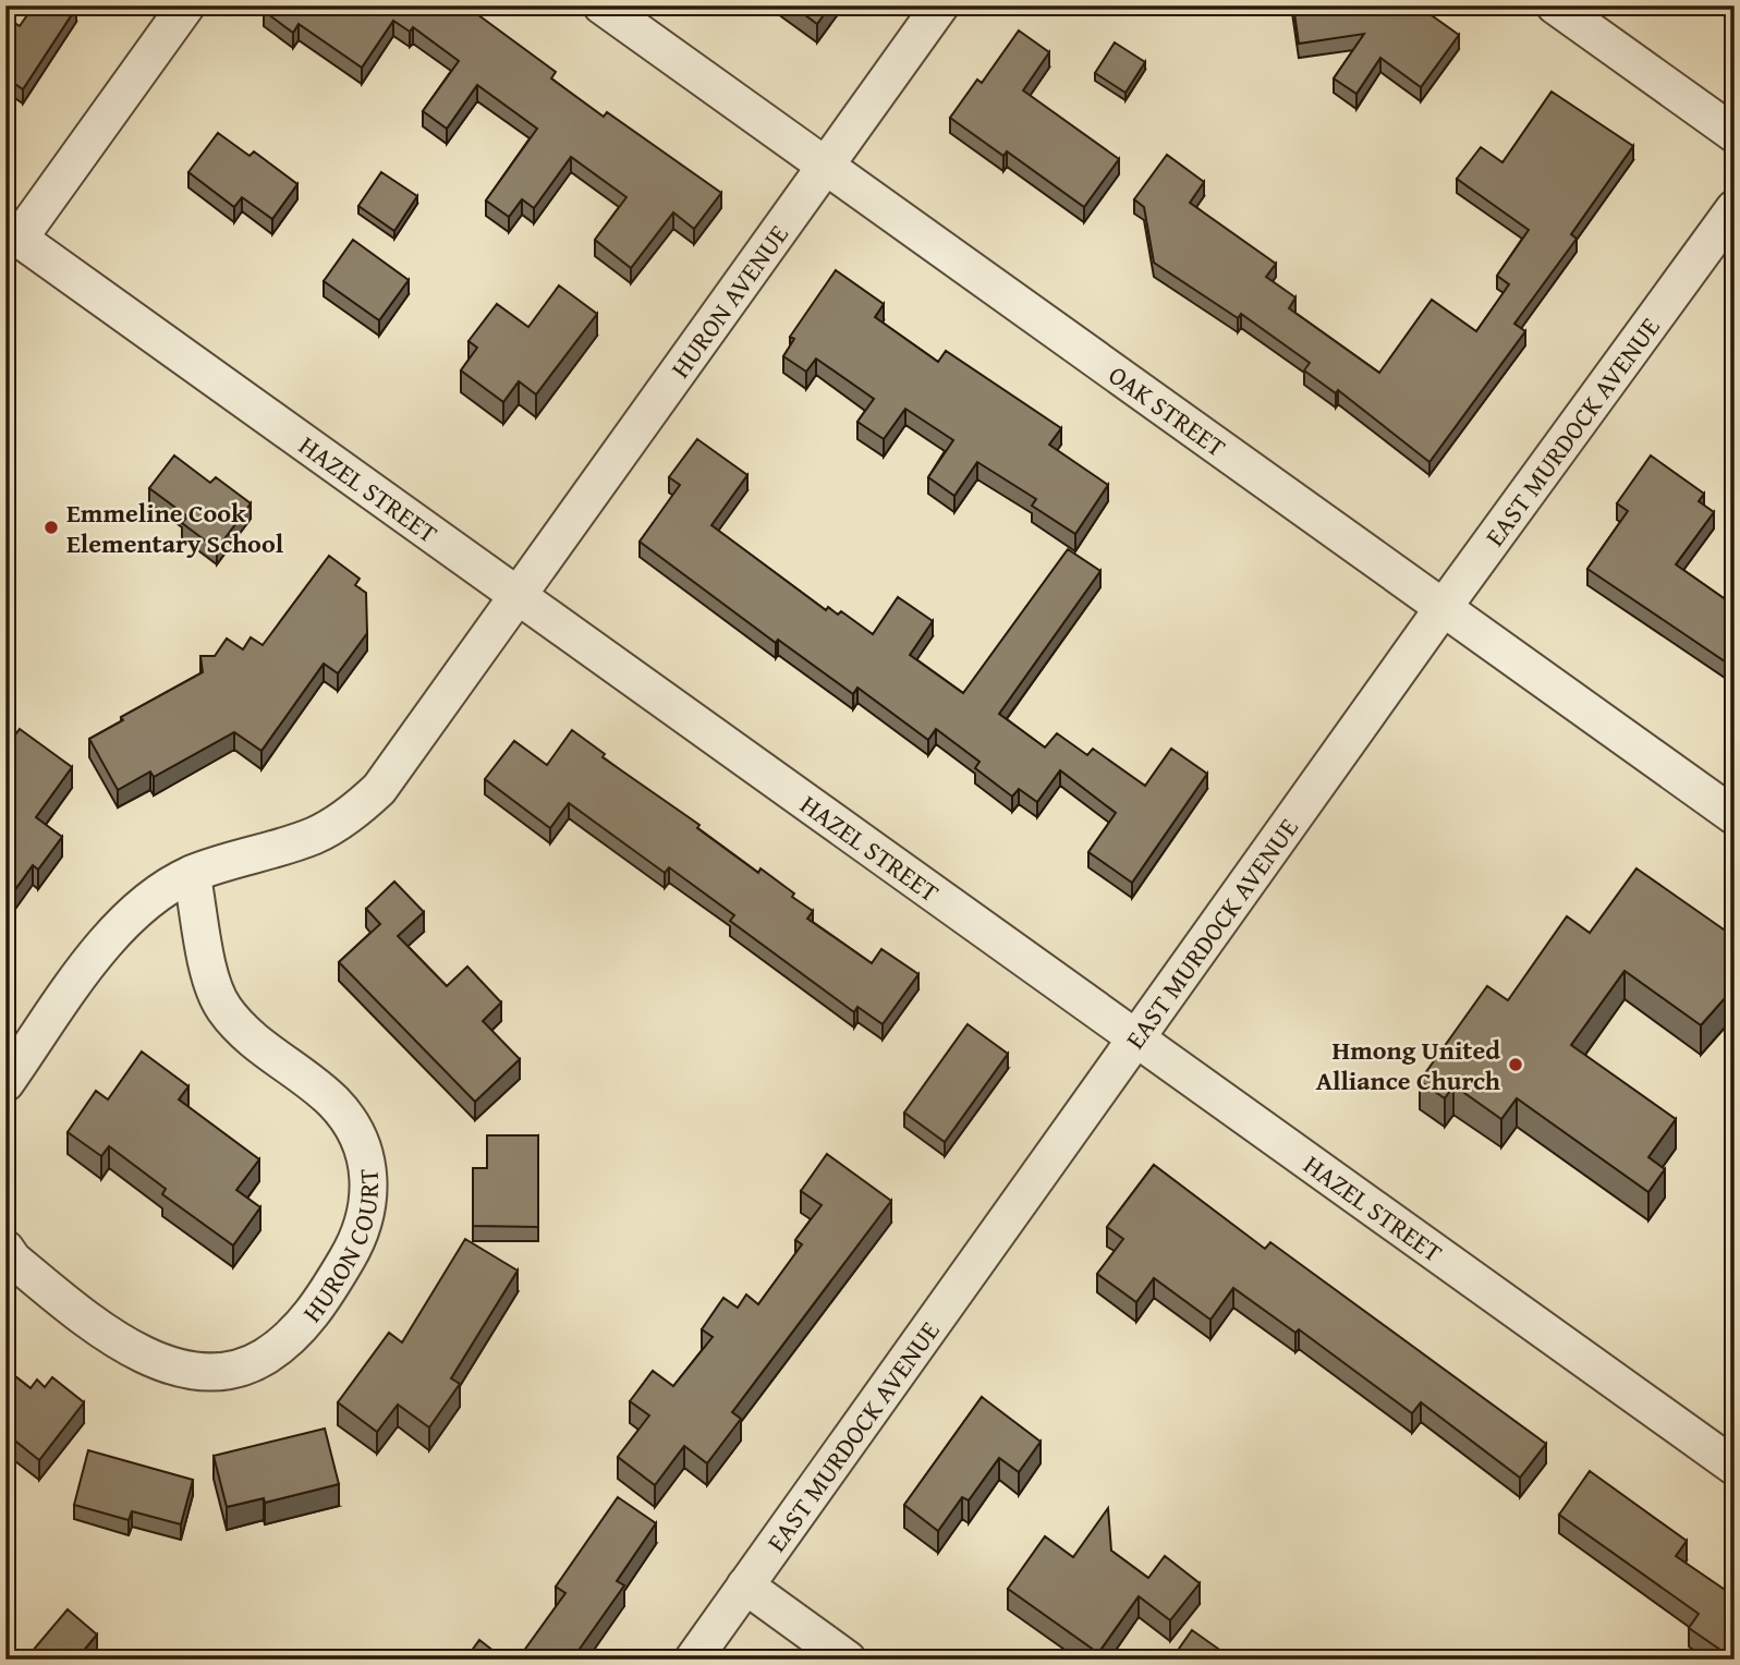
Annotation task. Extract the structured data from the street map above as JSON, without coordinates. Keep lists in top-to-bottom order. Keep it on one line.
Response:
{"streets":{"street":["HURON AVENUE","OAK STREET","EAST MURDOCK AVENUE","HAZEL STREET","HURON COURT"]},"crossings":[["HURON AVENUE","OAK STREET"],["HURON AVENUE","HAZEL STREET"],["OAK STREET","EAST MURDOCK AVENUE"],["EAST MURDOCK AVENUE","HAZEL STREET"]],"places":["Emmeline Cook Elementary School","Hmong United Alliance Church"]}
